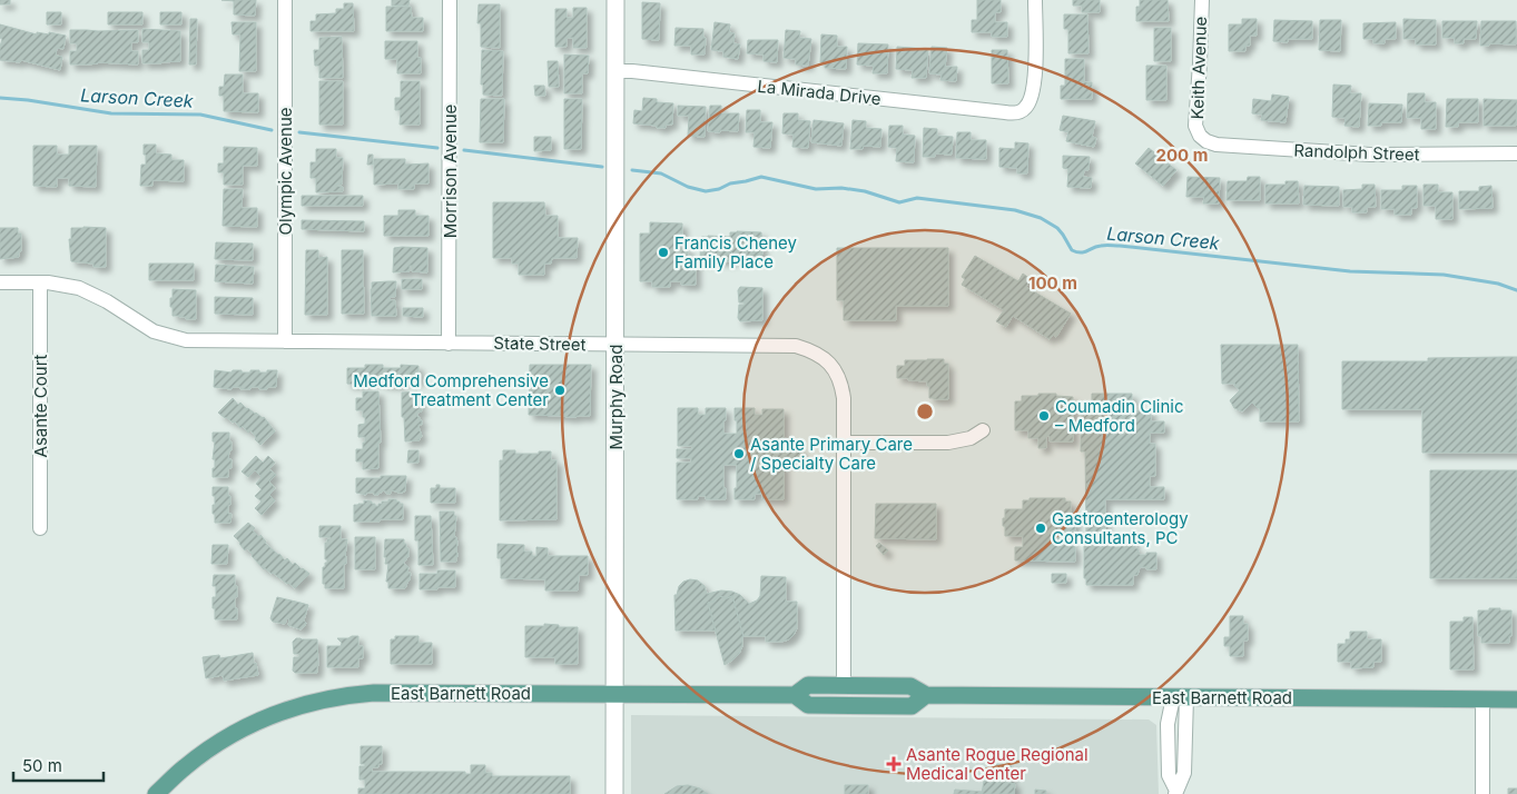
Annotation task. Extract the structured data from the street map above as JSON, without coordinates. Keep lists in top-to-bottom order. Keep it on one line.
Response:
{"streets":{"main road":["East Barnett Road"],"street":["Keith Avenue","La Mirada Drive","Randolph Street","Olympic Avenue","Morrison Avenue","State Street","Murphy Road","Asante Court"]},"crossings":[["Keith Avenue","Randolph Street"],["La Mirada Drive","Murphy Road"],["Olympic Avenue","State Street"],["Morrison Avenue","State Street"],["State Street","Murphy Road"],["State Street","Asante Court"],["State Street","East Barnett Road"],["Murphy Road","East Barnett Road"]],"water":["Larson Creek"],"places":{"other":["Francis Cheney Family Place","Medford Comprehensive Treatment Center","Coumadin Clinic – Medford","Asante Primary Care / Specialty Care","Gastroenterology Consultants, PC"],"health":["Asante Rogue Regional Medical Center"]},"scale_bar":"50 m","rings":["200 m","100 m"]}
